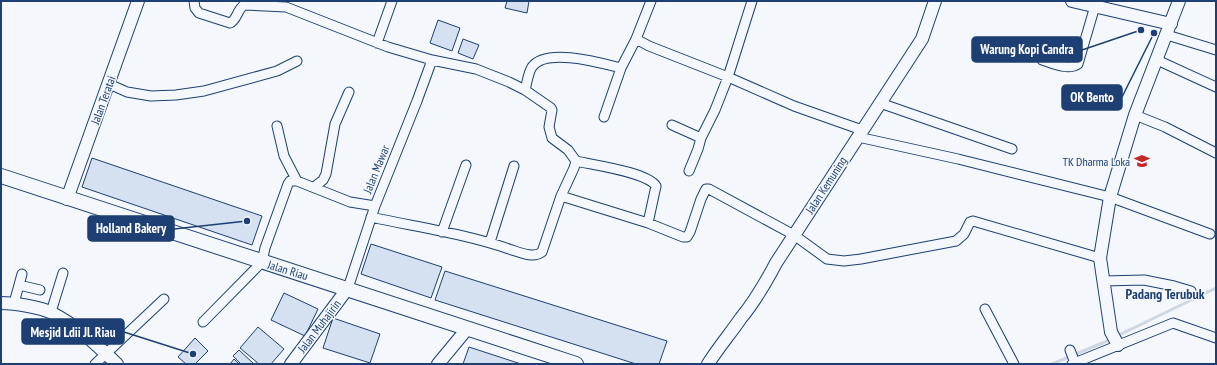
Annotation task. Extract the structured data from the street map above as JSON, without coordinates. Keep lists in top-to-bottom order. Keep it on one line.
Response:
{"streets":{"main road":["Jalan Riau"],"street":["Jalan Teratai","Jalan Mawar","Jalan Kemuning","Jalan Muhajirin"]},"crossings":[["Jalan Teratai","Jalan Riau"],["Jalan Mawar","Jalan Riau"],["Jalan Mawar","Jalan Muhajirin"],["Jalan Riau","Jalan Muhajirin"]],"districts":["Padang Terubuk"],"places":{"other":["Warung Kopi Candra","OK Bento","Holland Bakery","Mesjid Ldii Jl. Riau"],"school or university":["TK Dharma Loka"]}}
